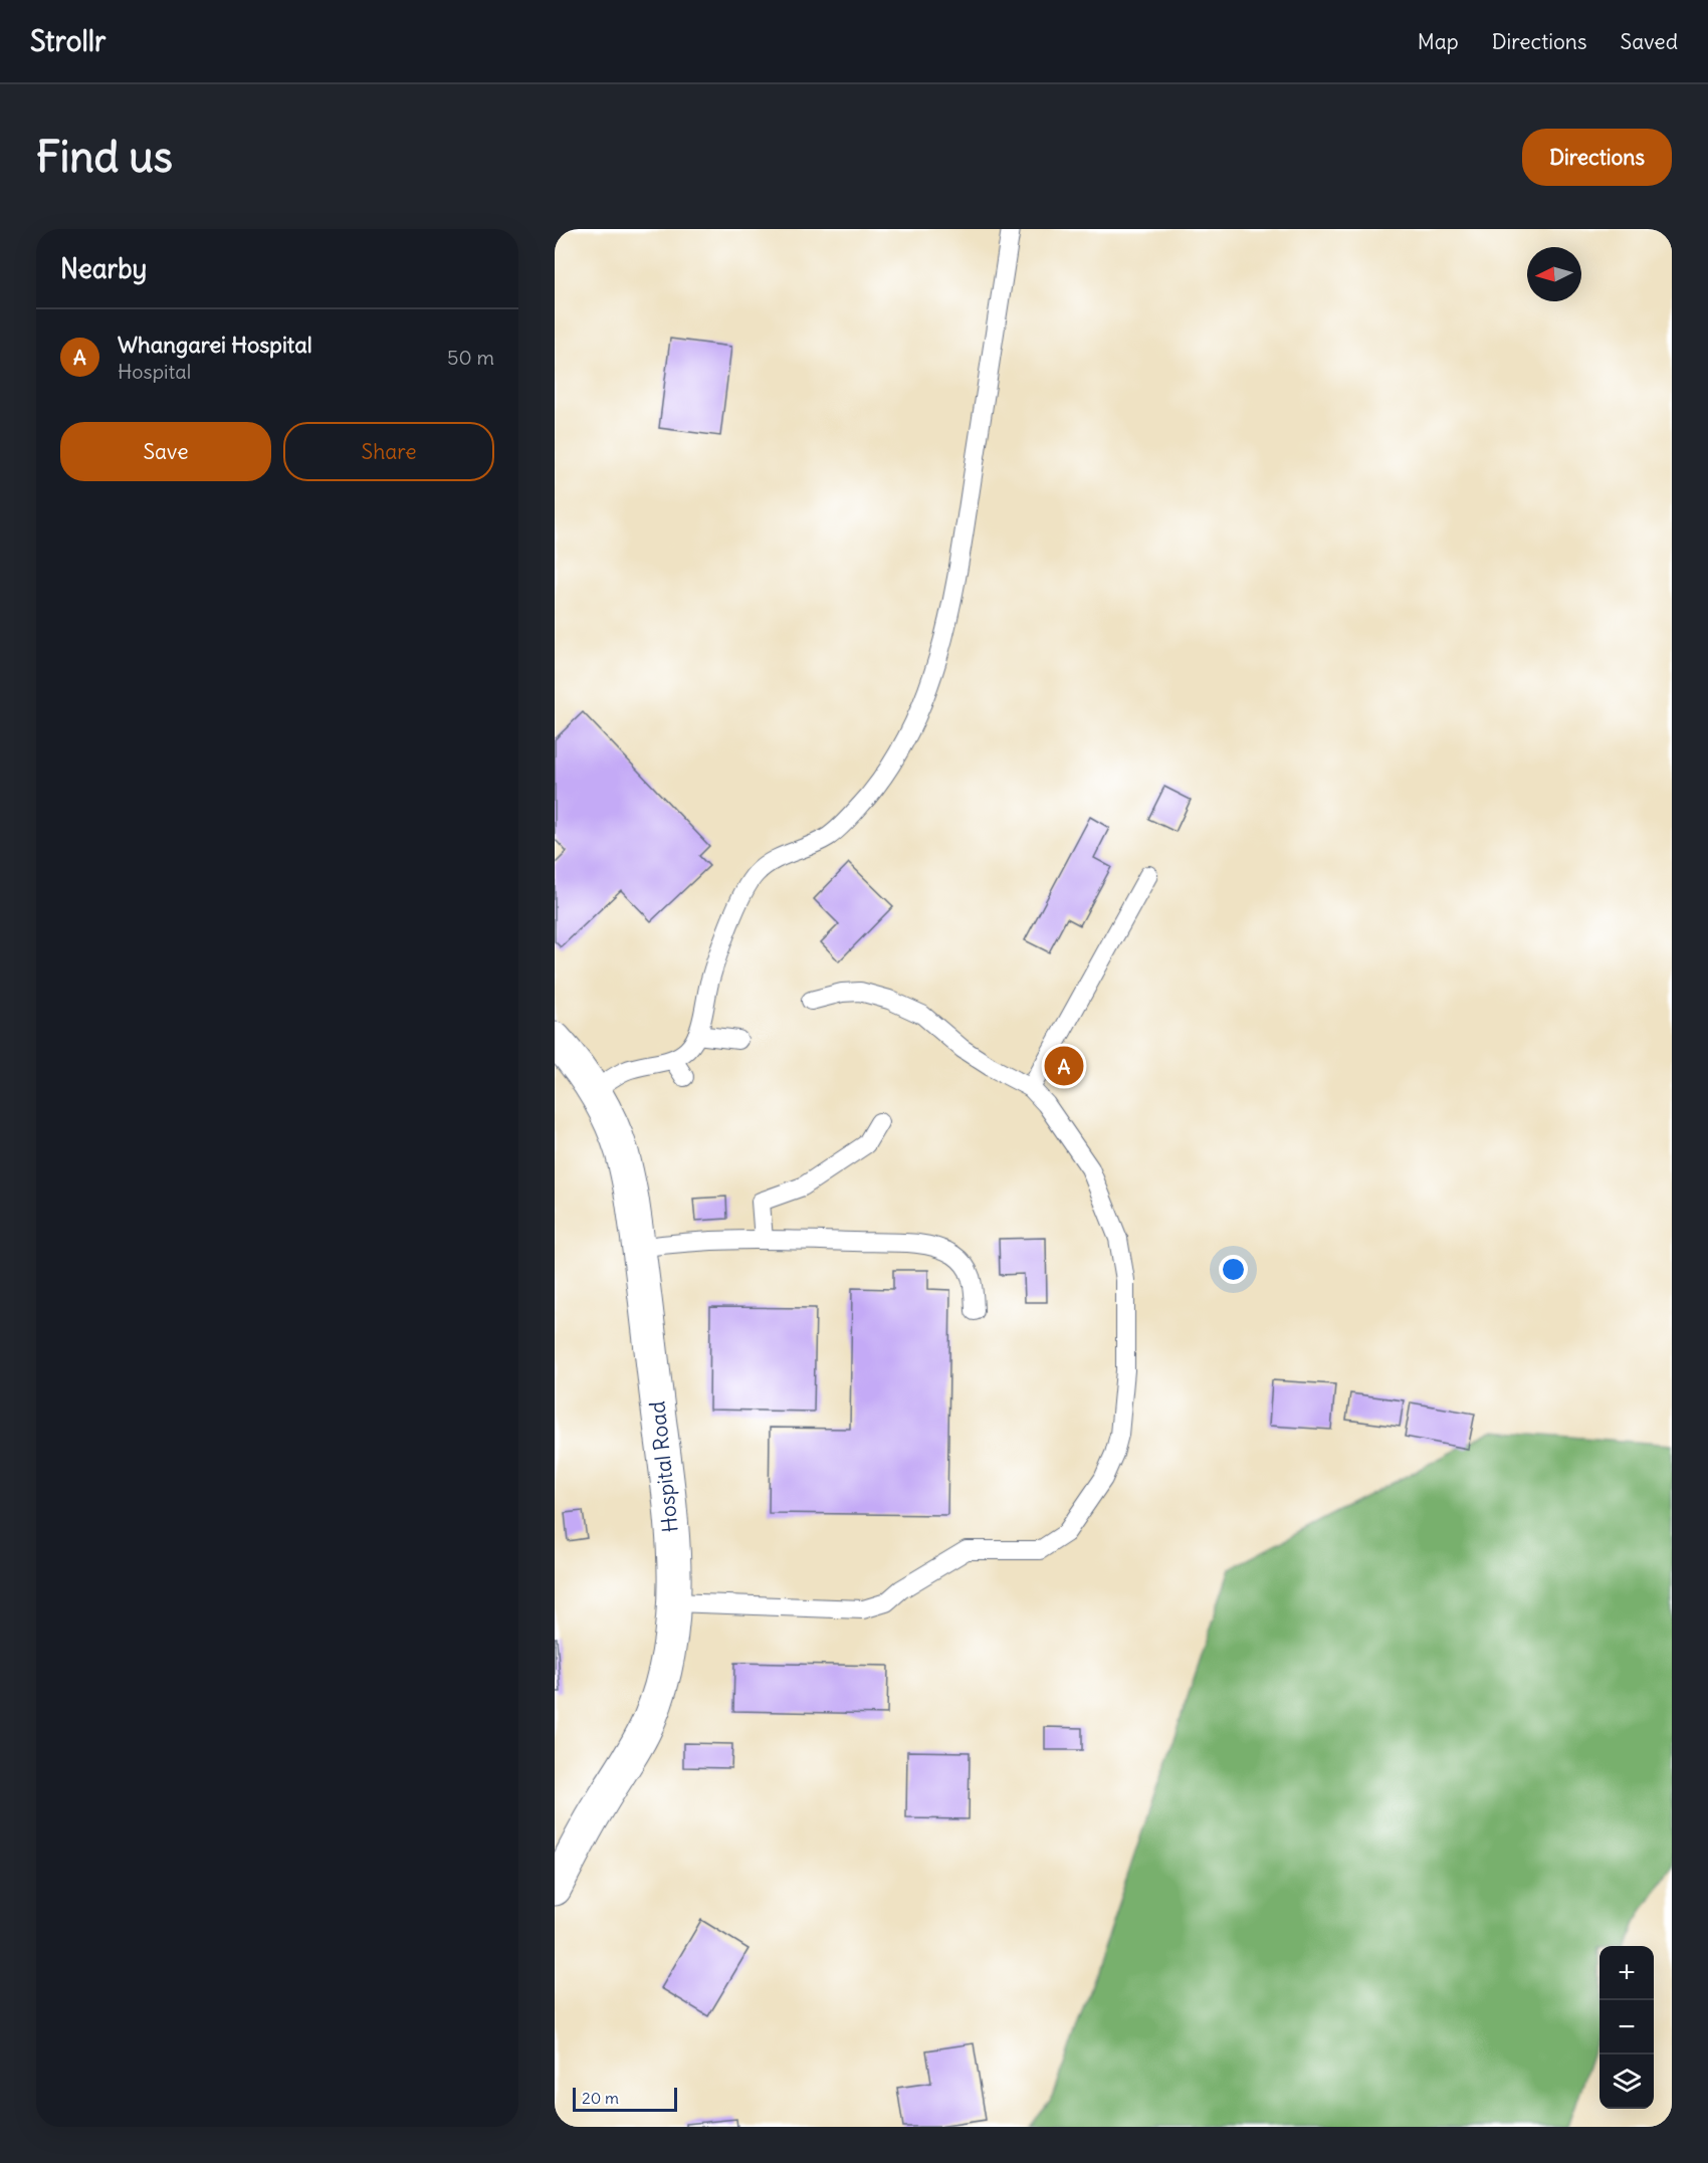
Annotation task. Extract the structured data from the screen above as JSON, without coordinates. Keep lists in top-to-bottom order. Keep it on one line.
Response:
{"streets":{"street":["Hospital Road"]},"scale_bar":"20 m","north":"left","page":{"header":"Strollr","nav":["Map","Directions","Saved"],"buttons":["Directions",["Save","Share"]],"title":"Find us","heading":"Nearby","list":[{"mark":"A","name":"Whangarei Hospital","note":"Hospital","value":"50 m"}],"pins":"A","map_buttons":["+","−"],"scale":"20 m"}}
